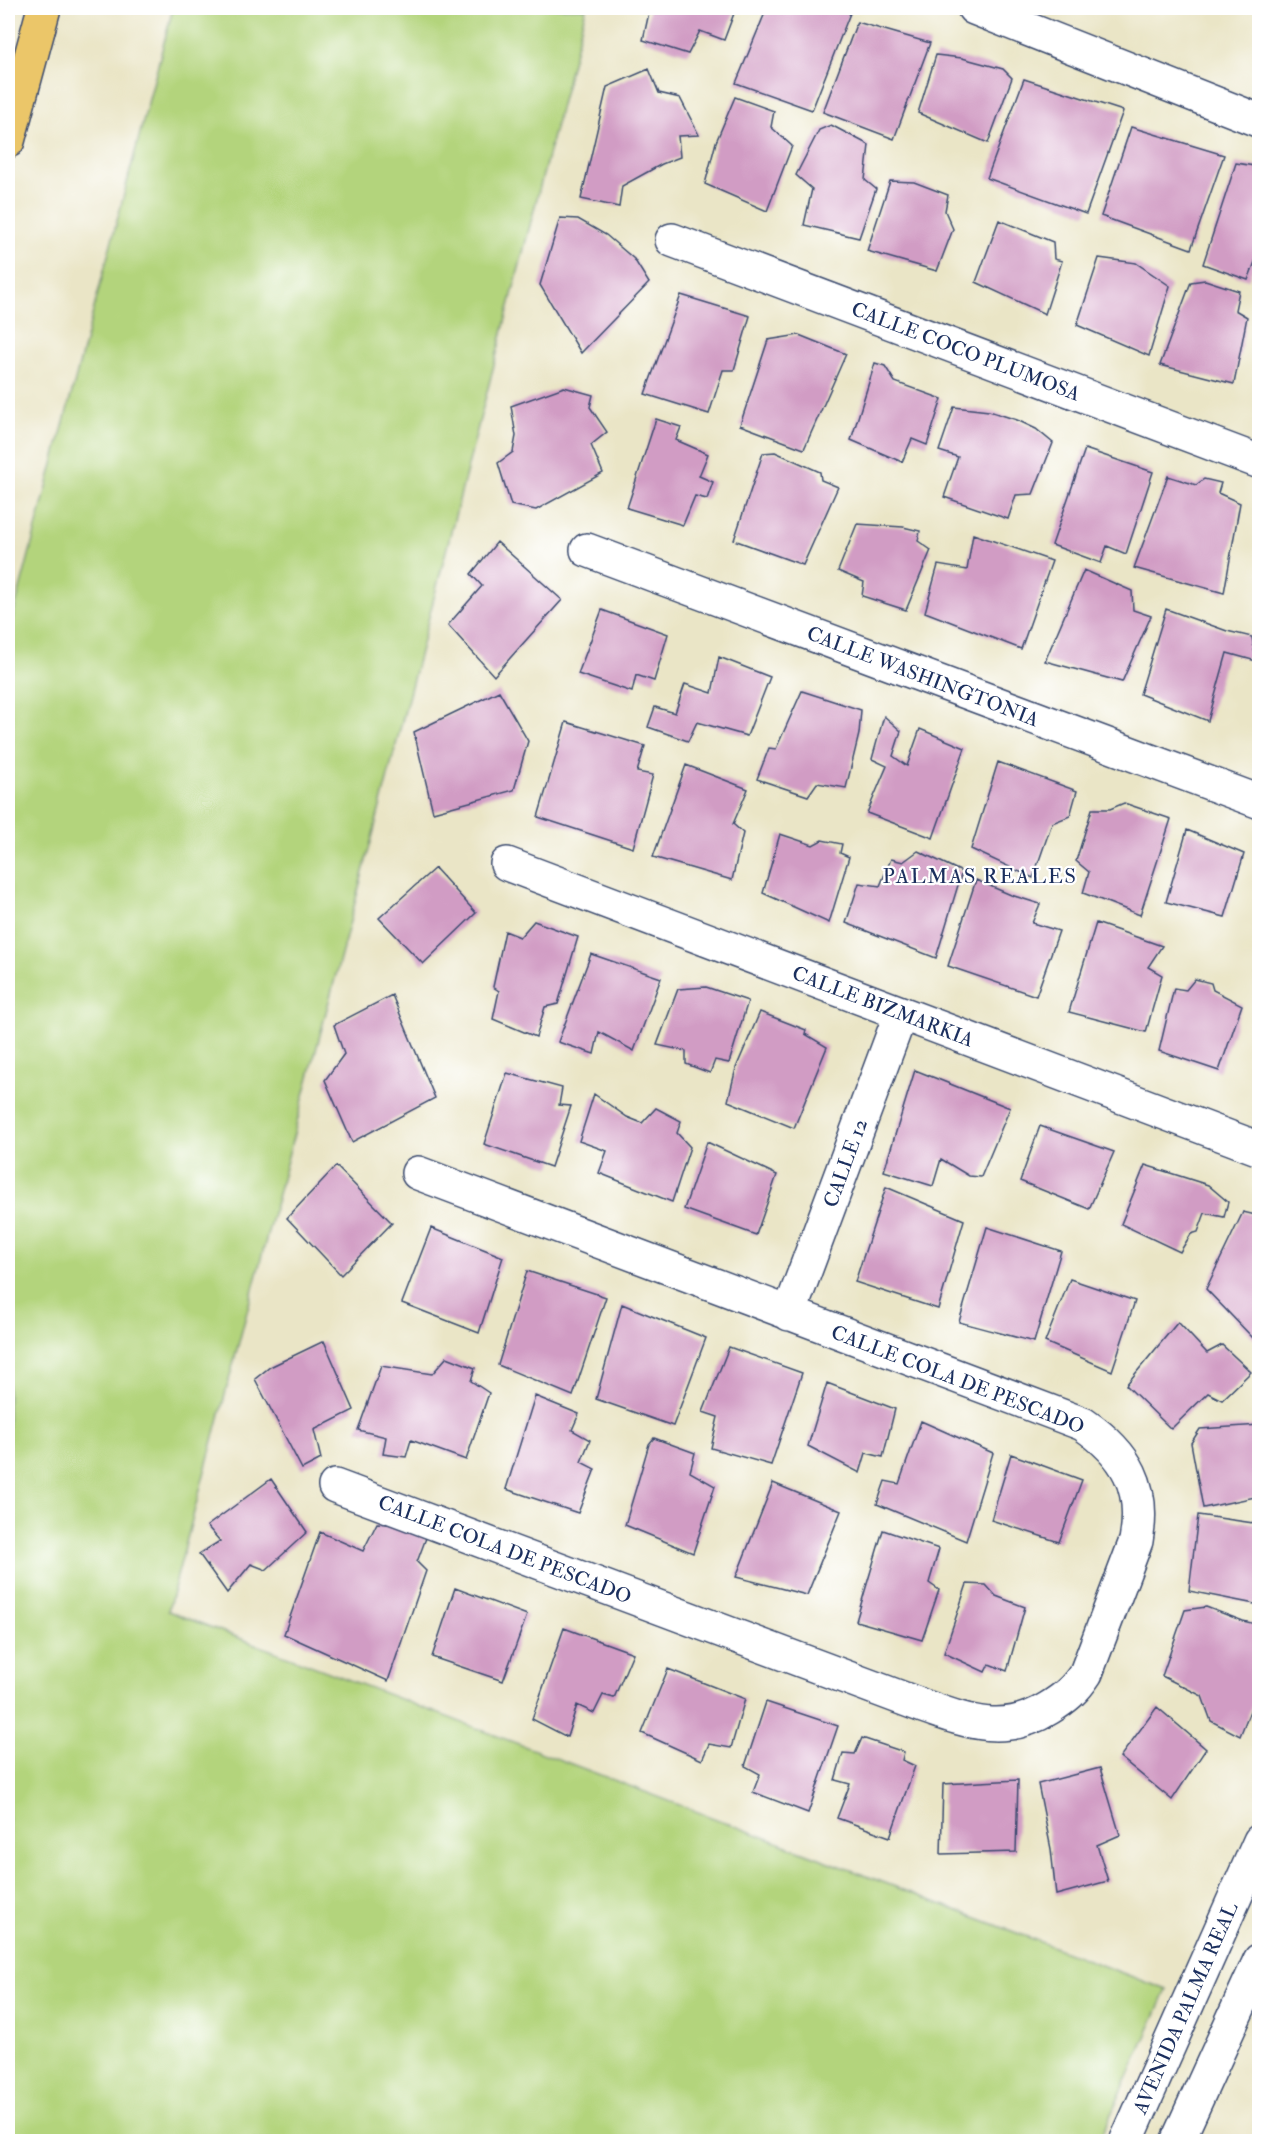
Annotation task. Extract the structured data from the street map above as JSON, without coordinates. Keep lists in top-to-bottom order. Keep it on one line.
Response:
{"streets":{"street":["CALLE COCO PLUMOSA","CALLE WASHINGTONIA","CALLE BIZMARKIA","CALLE 12","CALLE COLA DE PESCADO","AVENIDA PALMA REAL"]},"crossings":[["CALLE BIZMARKIA","CALLE 12"],["CALLE 12","CALLE COLA DE PESCADO"]],"districts":["PALMAS REALES"]}
